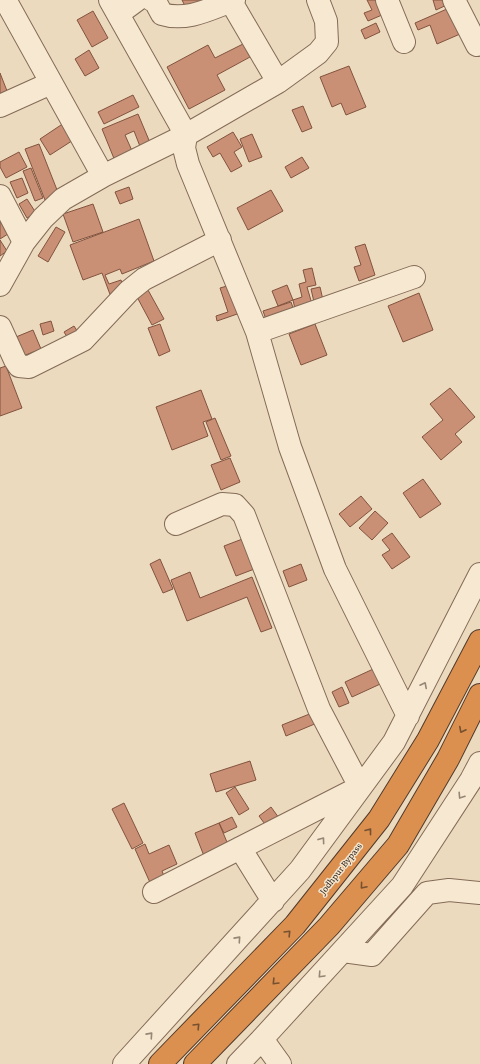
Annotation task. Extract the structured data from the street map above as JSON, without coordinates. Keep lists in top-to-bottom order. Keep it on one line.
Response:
{"streets":{"highway":["Jodhpur Bypass"]}}
